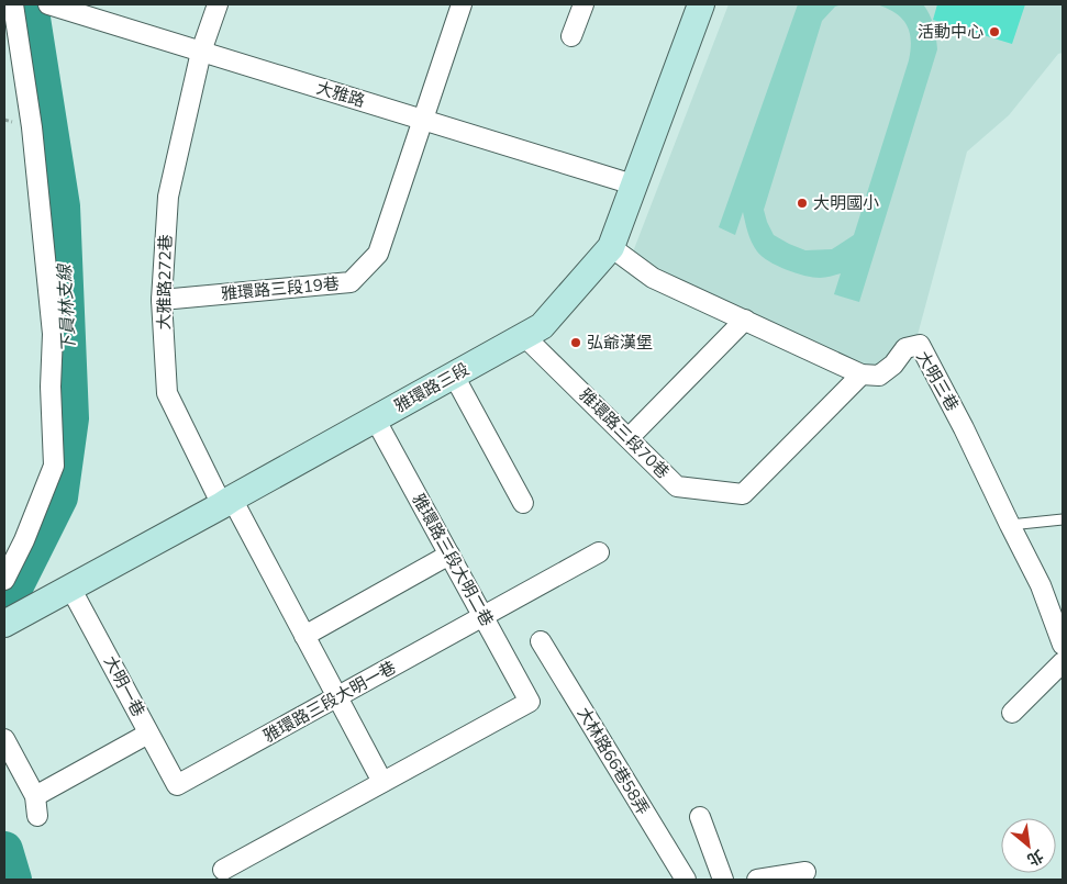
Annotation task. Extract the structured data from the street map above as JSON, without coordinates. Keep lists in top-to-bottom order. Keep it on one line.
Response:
{"streets":{"street":["大雅路","大雅路272巷","雅環路三段19巷","大明三巷","雅環路三段","雅環路三段70巷","雅環路三段大明二巷","大明一巷","雅環路三段大明一巷","大林路66巷58弄"]},"crossings":[["大雅路","大雅路272巷"],["大雅路","雅環路三段19巷"],["大雅路","雅環路三段"],["大雅路272巷","雅環路三段19巷"],["大雅路272巷","雅環路三段"],["大明三巷","雅環路三段70巷"],["雅環路三段","雅環路三段70巷"],["雅環路三段","雅環路三段大明二巷"],["雅環路三段","大明一巷"],["雅環路三段大明二巷","雅環路三段大明一巷"],["大明一巷","雅環路三段大明一巷"]],"water":["下員林支線"],"places":["活動中心","大明國小","弘爺漢堡"],"north":"bottom right"}
